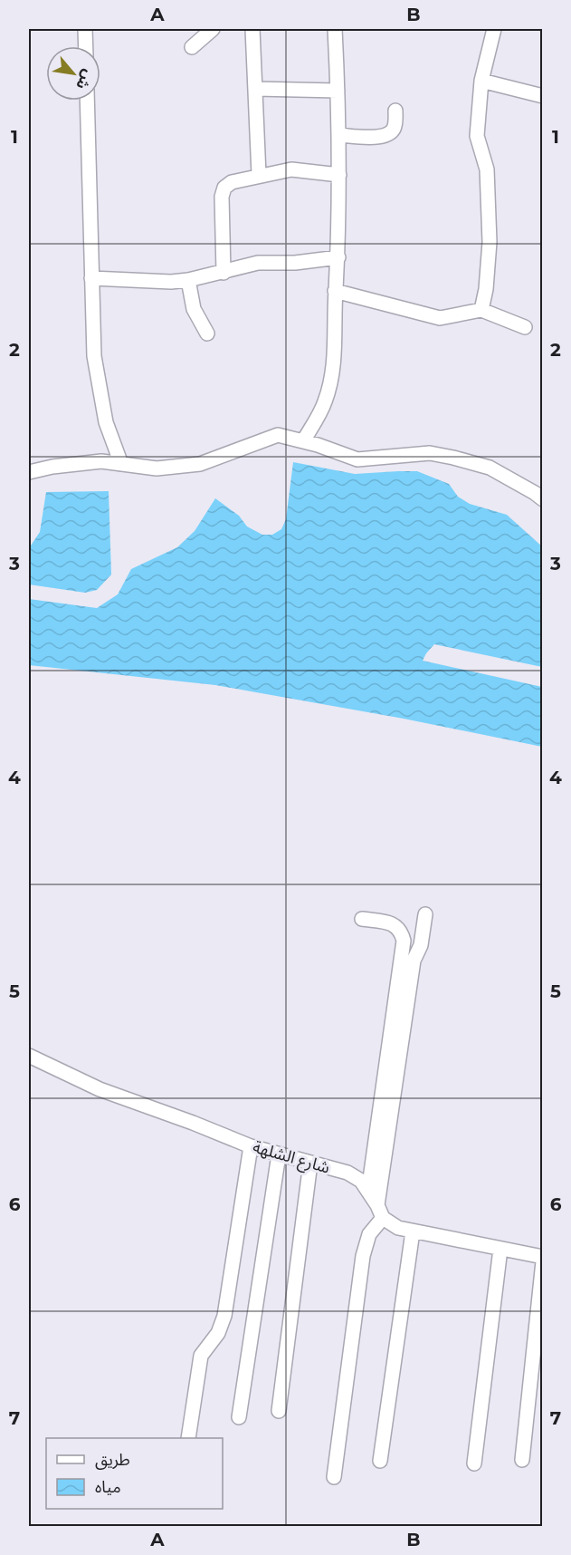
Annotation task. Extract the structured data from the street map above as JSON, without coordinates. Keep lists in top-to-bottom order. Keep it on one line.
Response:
{"streets":{"street":["شارع الشلهة"]},"legend":["طريق","مياه"],"north":"bottom right","grid":{"columns":["A","B"],"rows":["1","2","3","4","5","6","7"]}}
